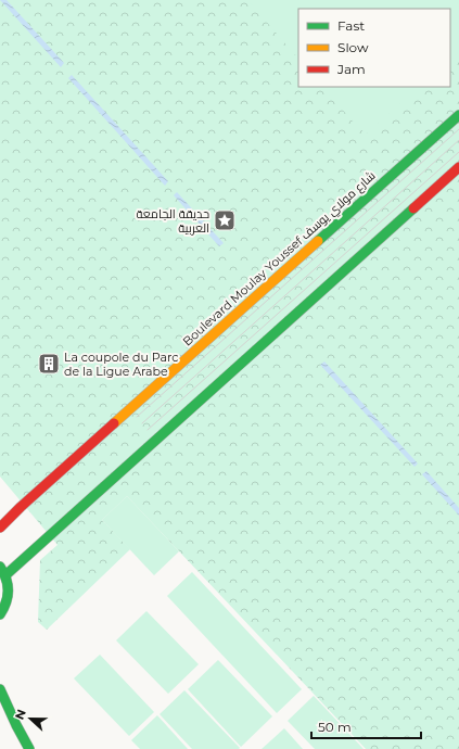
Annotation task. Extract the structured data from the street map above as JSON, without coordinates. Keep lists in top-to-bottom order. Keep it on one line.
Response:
{"streets":{"main road":["Boulevard Moulay Youssef شارع مولاي يوسف"]},"places":{"place":["حديقة الجامعة العربية"],"building":["La coupole du Parc de la Ligue Arabe"]},"legend":["Fast","Slow","Jam"],"scale_bar":"50 m","north":"left"}
